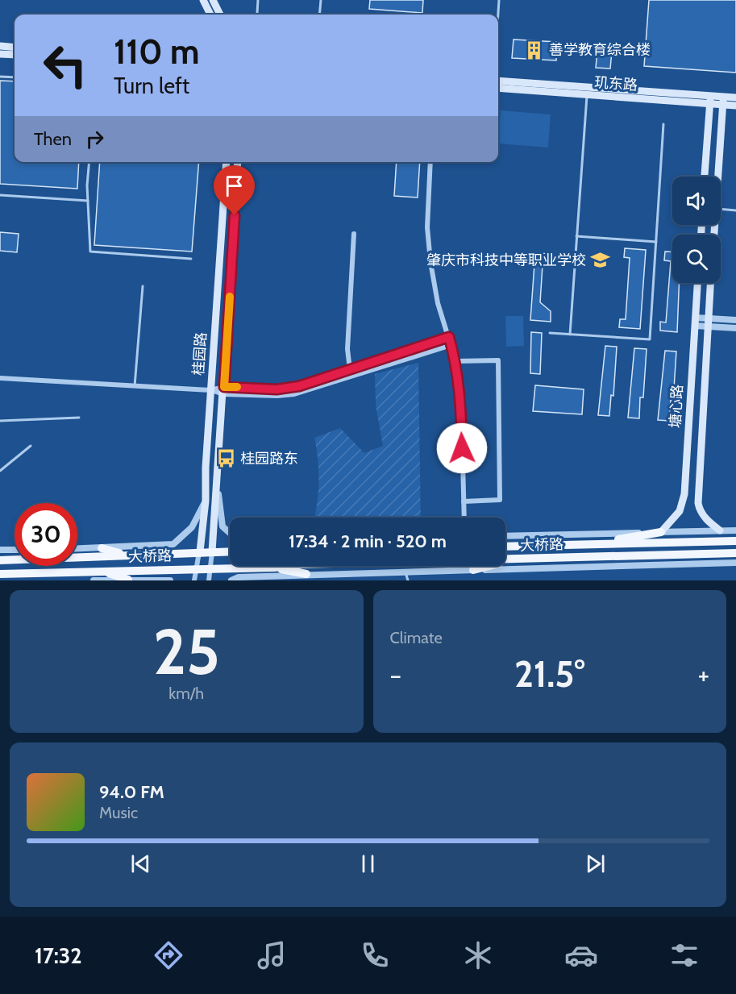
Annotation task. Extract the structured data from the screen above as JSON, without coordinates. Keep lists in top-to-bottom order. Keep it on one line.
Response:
{"streets":{"main road":["玑东路","桂园路","塘心路","大桥路"]},"crossings":[["桂园路","大桥路"]],"places":{"building":["善学教育综合楼"],"school or university":["肇庆市科技中等职业学校"],"bus stop":["桂园路东"]},"page":{"turn":["110 m","Turn left"],"then":"Then","limit":"30","trip":"17:34 · 2 min · 520 m","tile":[["25","km/h"],"Climate"],"heat":["−","21.5°","+"],"song":["94.0 FM","Music"],"tabs":"17:32"}}
